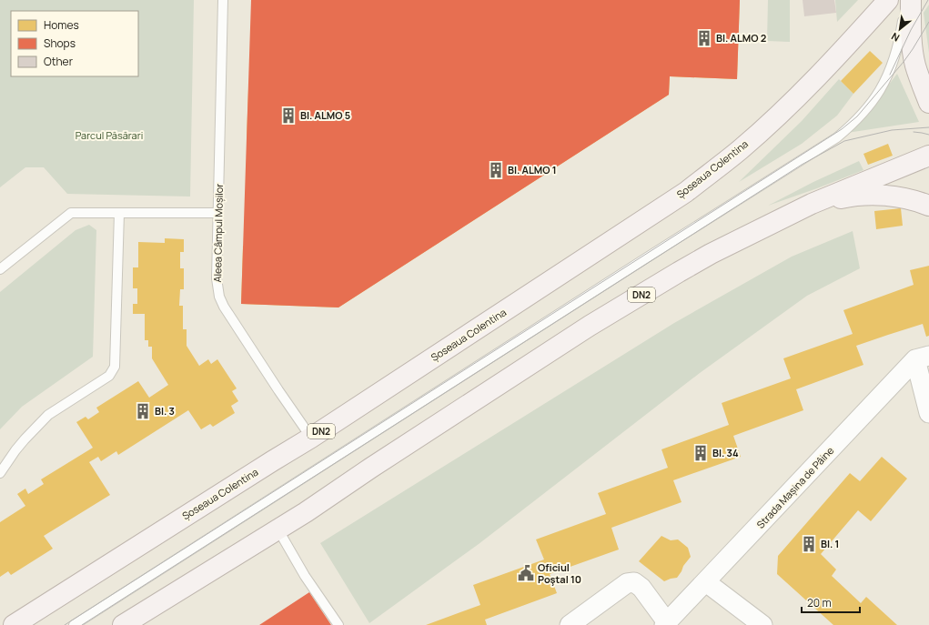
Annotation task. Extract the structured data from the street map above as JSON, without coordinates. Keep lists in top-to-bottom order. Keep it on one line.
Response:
{"streets":{"main road":["Șoseaua Colentina","DN2"],"street":["Strada Mașina de Pâine"],"lane":["Aleea Câmpul Moșilor"]},"crossings":[["Șoseaua Colentina","Aleea Câmpul Moșilor"]],"parks":["Parcul Păsărari"],"places":{"building":["Bl. ALMO 2","Bl. ALMO 5","Bl. ALMO 1","Bl. 3","Bl. 34","Bl. 1"],"public building":["Oficiul Poştal 10"]},"legend":["Homes","Shops","Other"],"scale_bar":"20 m","north":"bottom left"}
